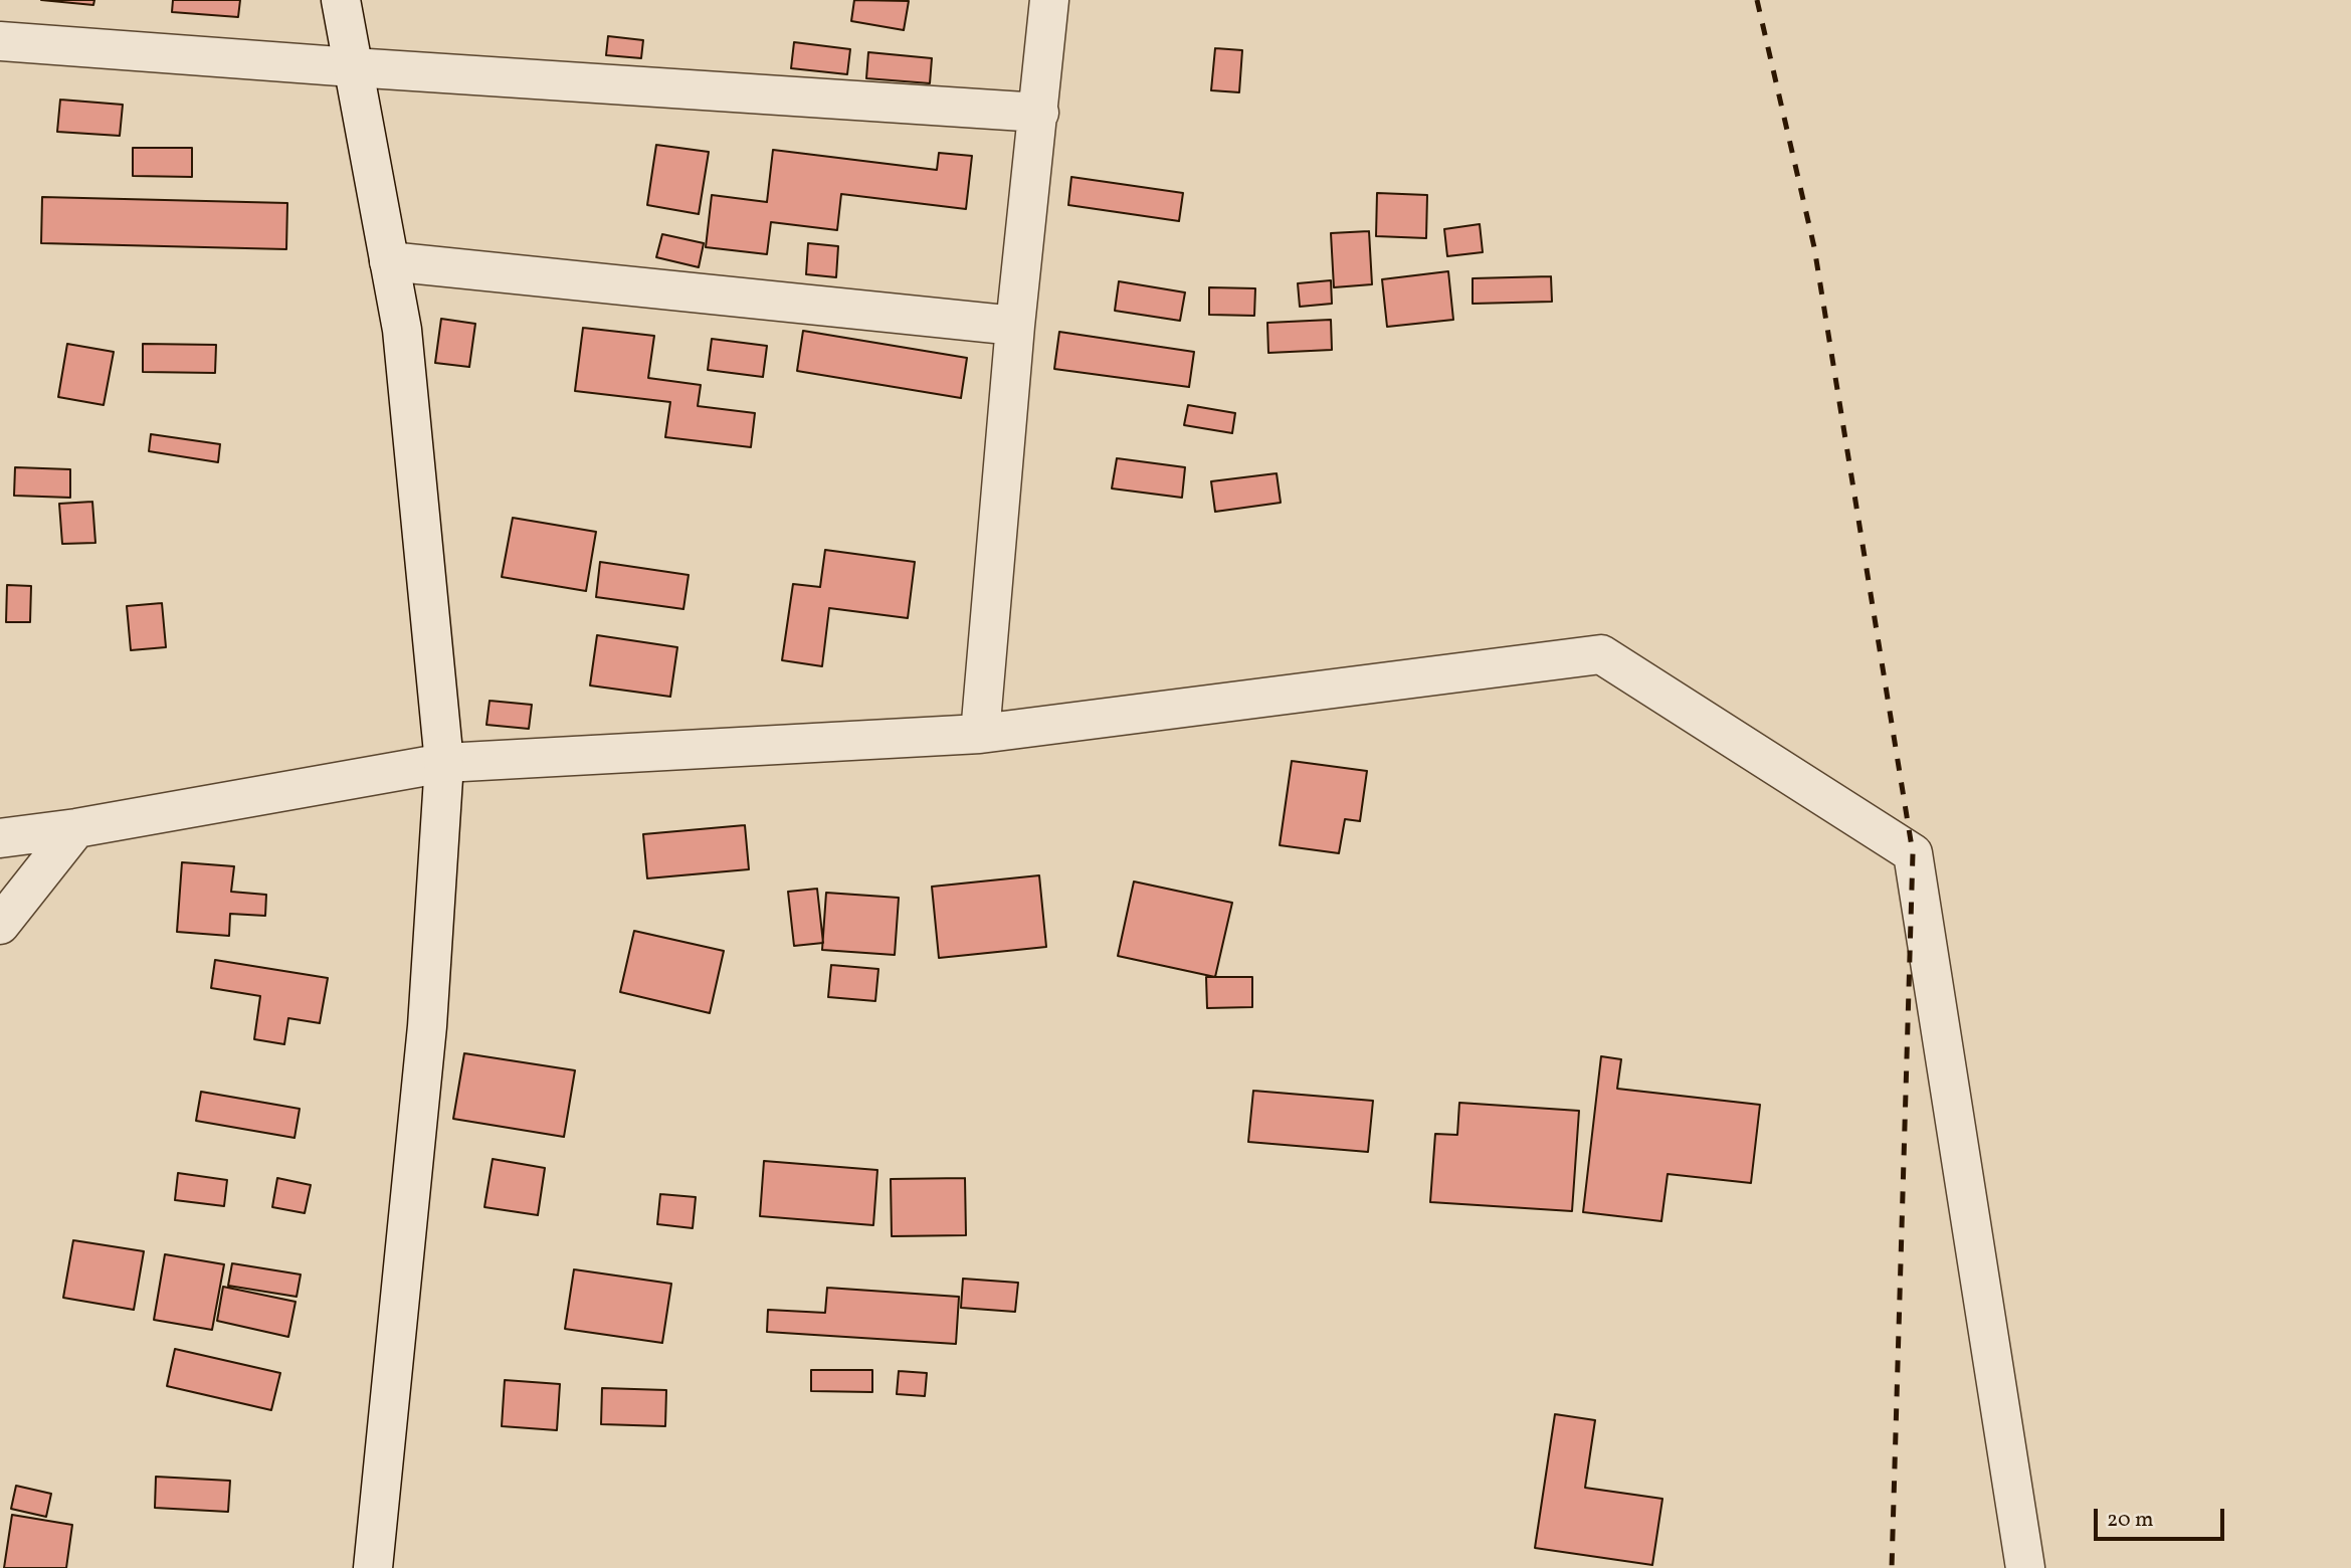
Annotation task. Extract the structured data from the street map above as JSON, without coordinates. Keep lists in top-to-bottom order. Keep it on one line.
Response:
{"scale_bar":"20 m"}
